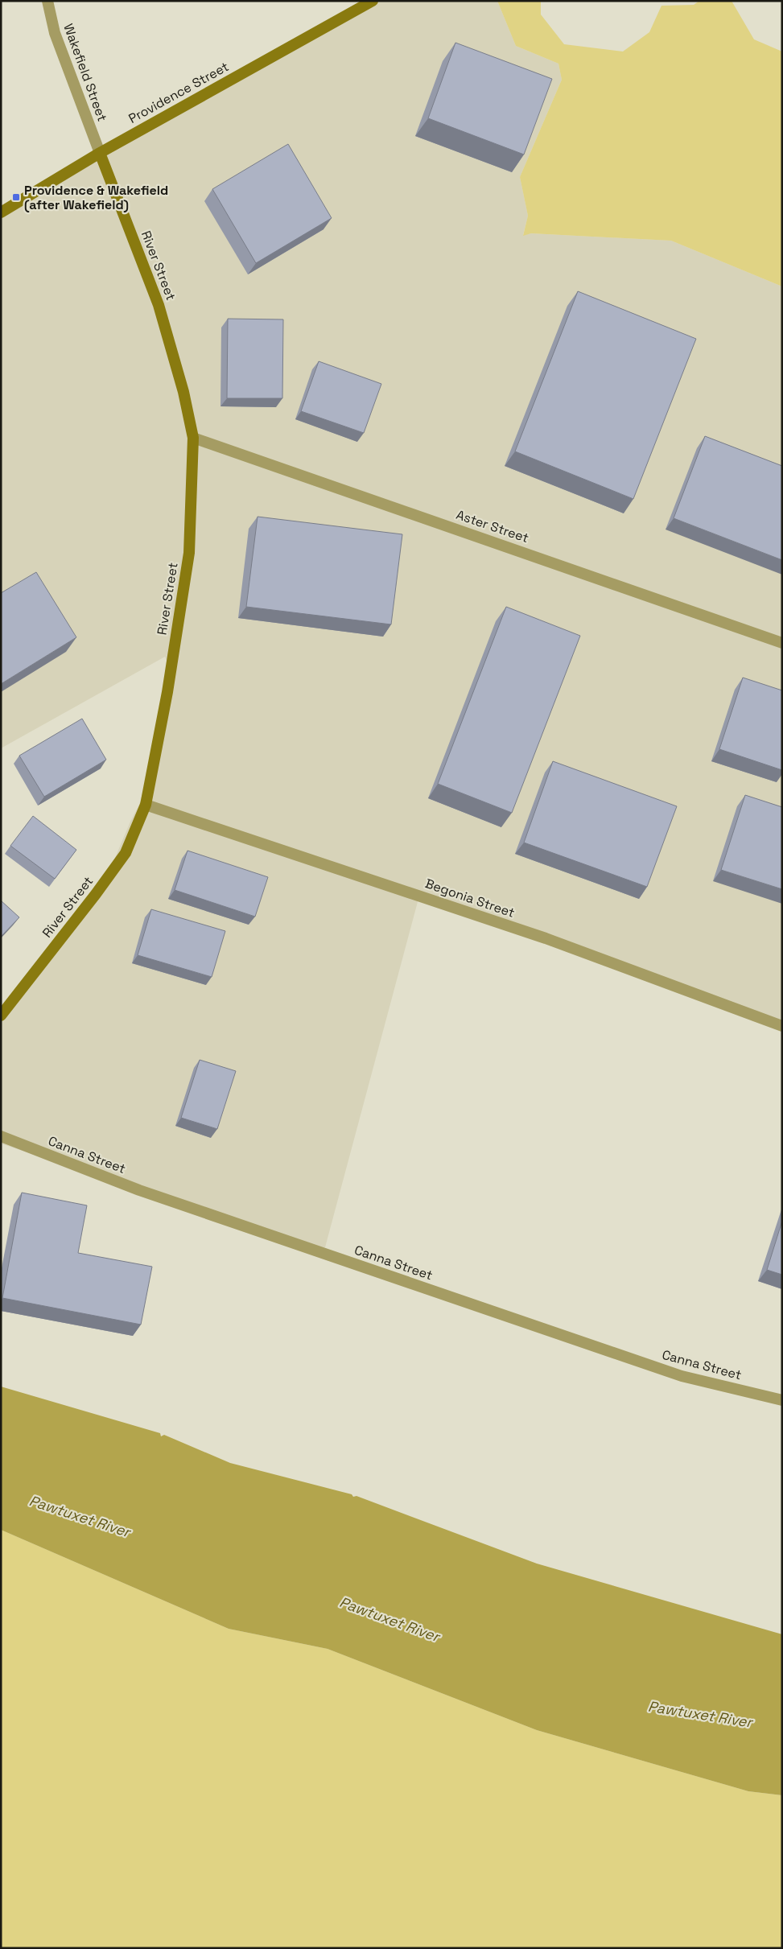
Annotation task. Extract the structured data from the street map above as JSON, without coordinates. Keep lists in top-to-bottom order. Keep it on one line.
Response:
{"streets":{"main road":["Providence Street","River Street"],"street":["Wakefield Street","Aster Street","Begonia Street","Canna Street"]},"crossings":[["Wakefield Street","Providence Street"],["Wakefield Street","River Street"],["Providence Street","River Street"],["River Street","Aster Street"],["River Street","Begonia Street"]],"water":["Pawtuxet River"],"places":{"transit":["Providence & Wakefield (after Wakefield)"]}}
